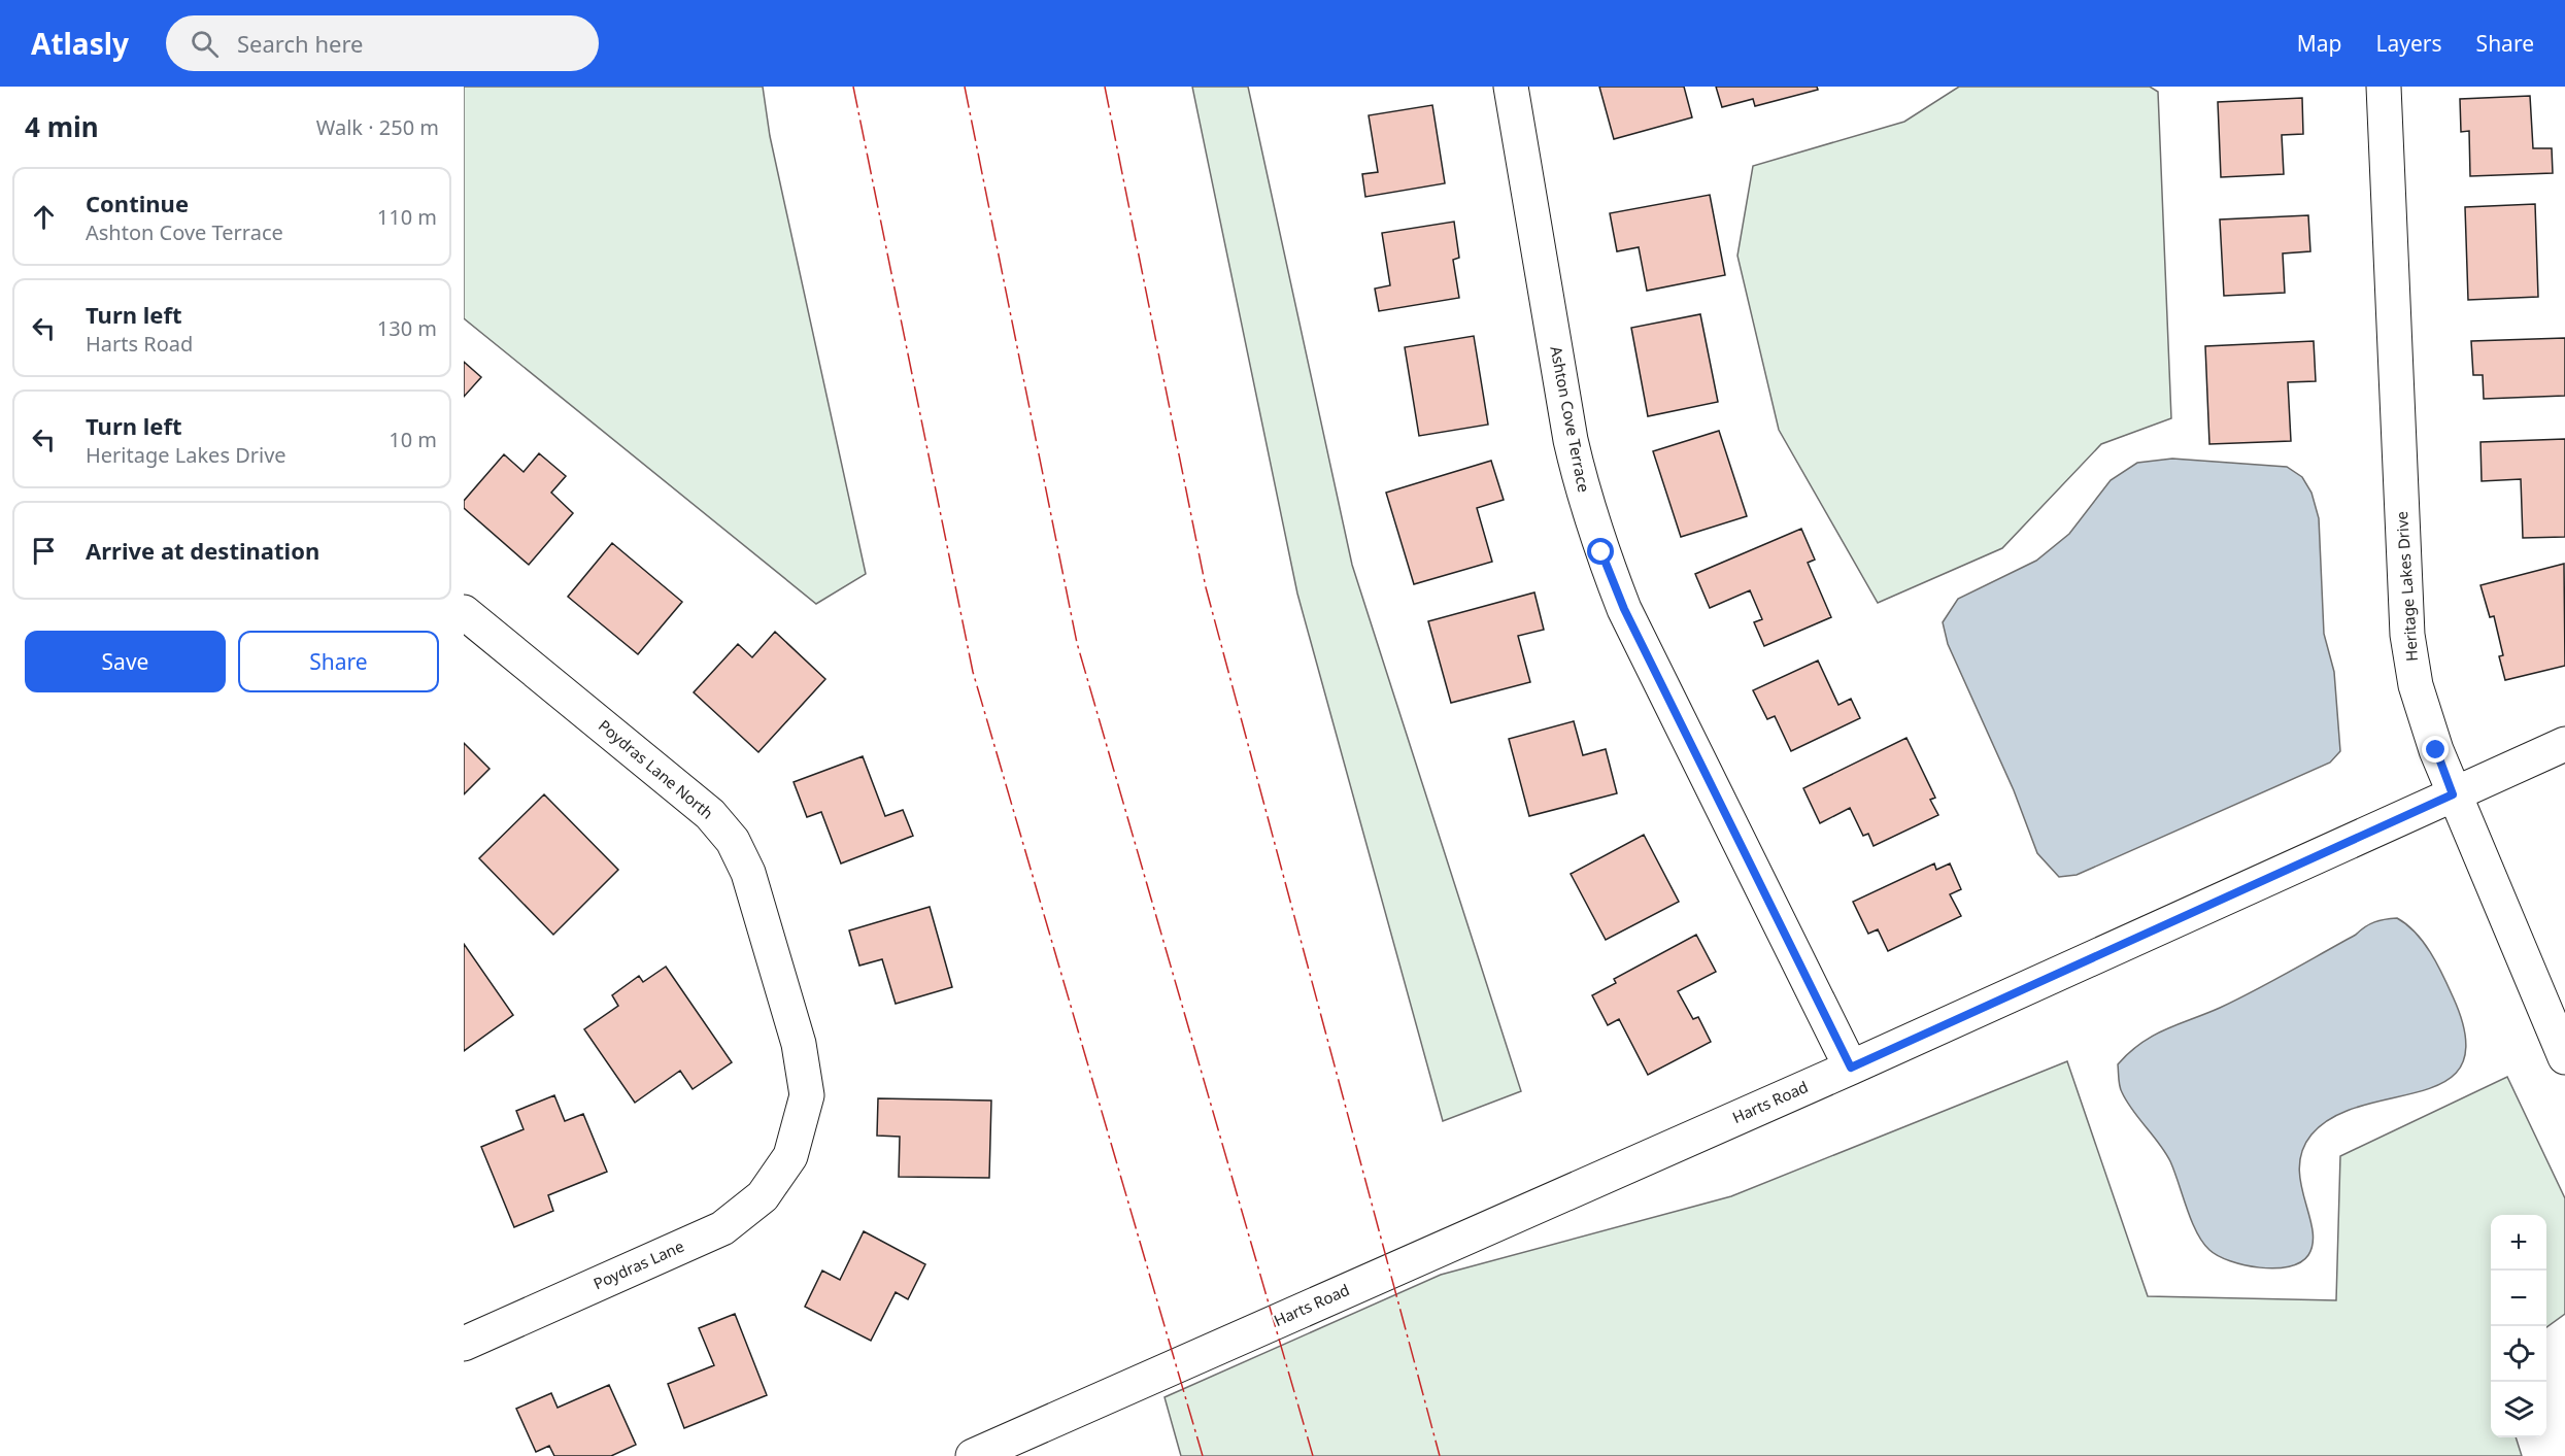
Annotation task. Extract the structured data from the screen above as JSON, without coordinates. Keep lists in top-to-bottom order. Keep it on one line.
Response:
{"streets":{"street":["Ashton Cove Terrace","Heritage Lakes Drive","Poydras Lane North","Harts Road","Poydras Lane"]},"crossings":[["Ashton Cove Terrace","Harts Road"],["Heritage Lakes Drive","Harts Road"],["Poydras Lane North","Poydras Lane"]],"page":{"header":"Atlasly","search":"Search here","nav":["Map","Layers","Share"],"heading":["4 min","Walk · 250 m"],"list":[["Continue","Ashton Cove Terrace","110 m"],["Turn left","Harts Road","130 m"],["Turn left","Heritage Lakes Drive","10 m"],"Arrive at destination"],"buttons":["Save","Share"],"map_buttons":["+","−"]}}
